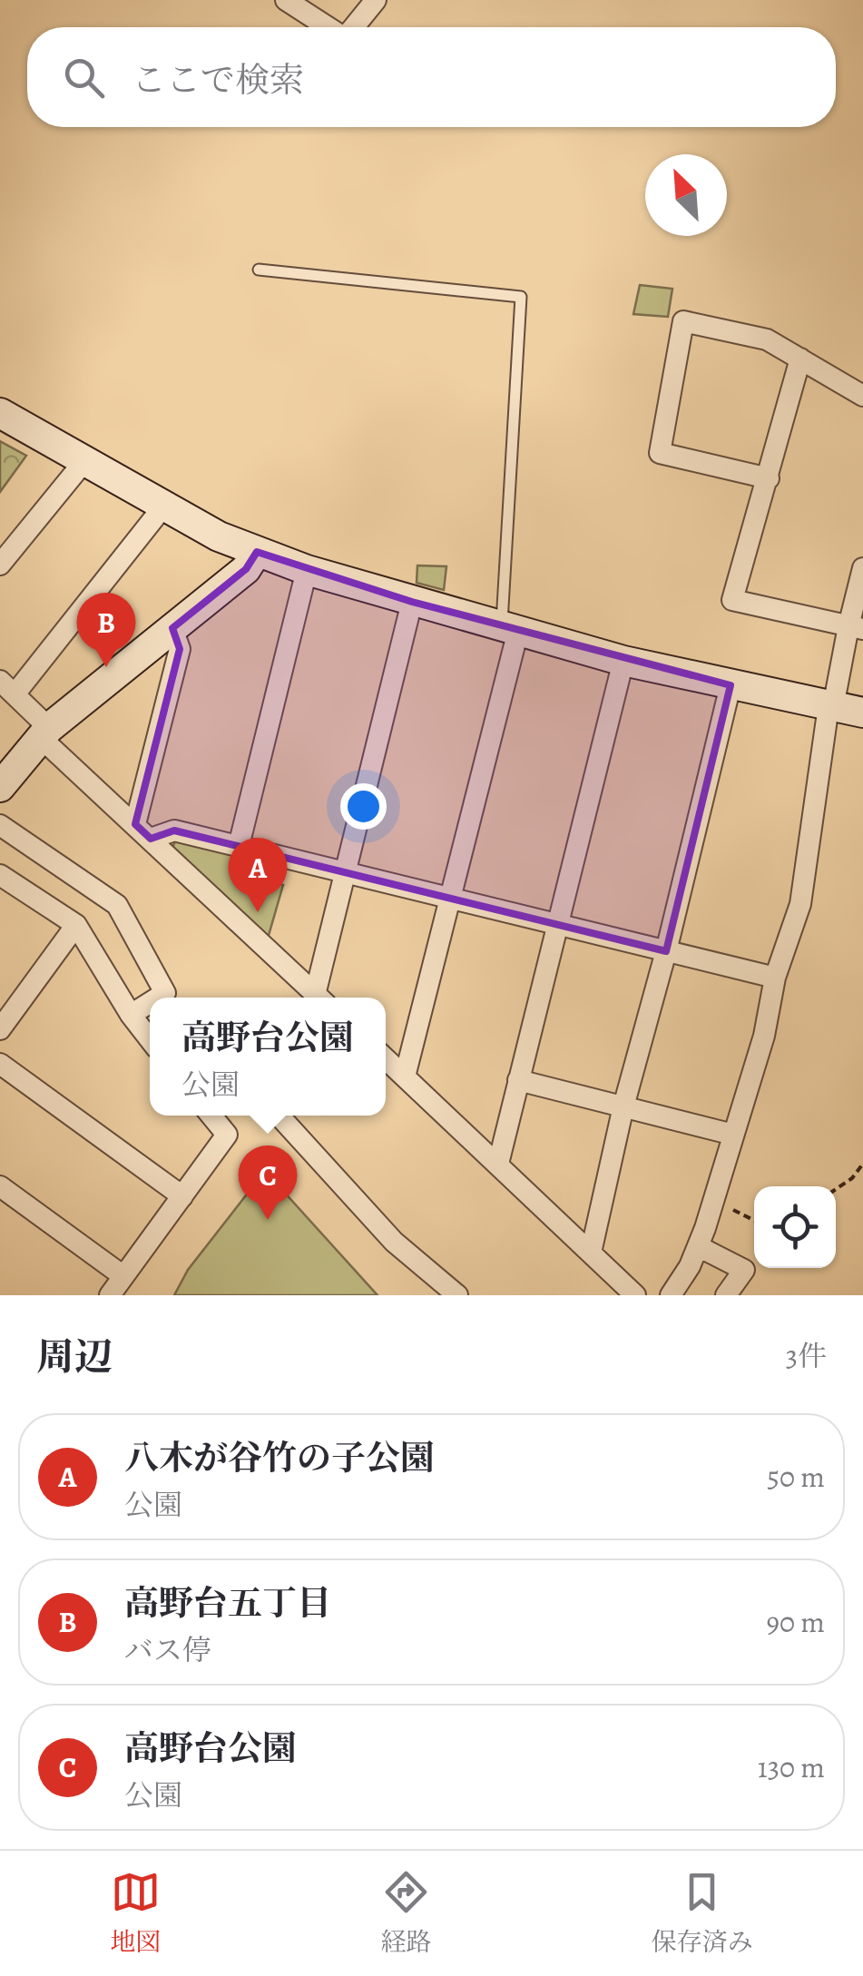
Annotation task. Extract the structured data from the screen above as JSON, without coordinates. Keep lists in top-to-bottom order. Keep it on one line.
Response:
{"north":"top left","page":{"search":"ここで検索","pins":["B","A","C"],"popup":["高野台公園","公園"],"heading":["周辺","3件"],"list":[{"mark":"A","name":"八木が谷竹の子公園","note":"公園","value":"50 m"},{"mark":"B","name":"高野台五丁目","note":"バス停","value":"90 m"},{"mark":"C","name":"高野台公園","note":"公園","value":"130 m"}],"nav":["地図","経路","保存済み"]}}
